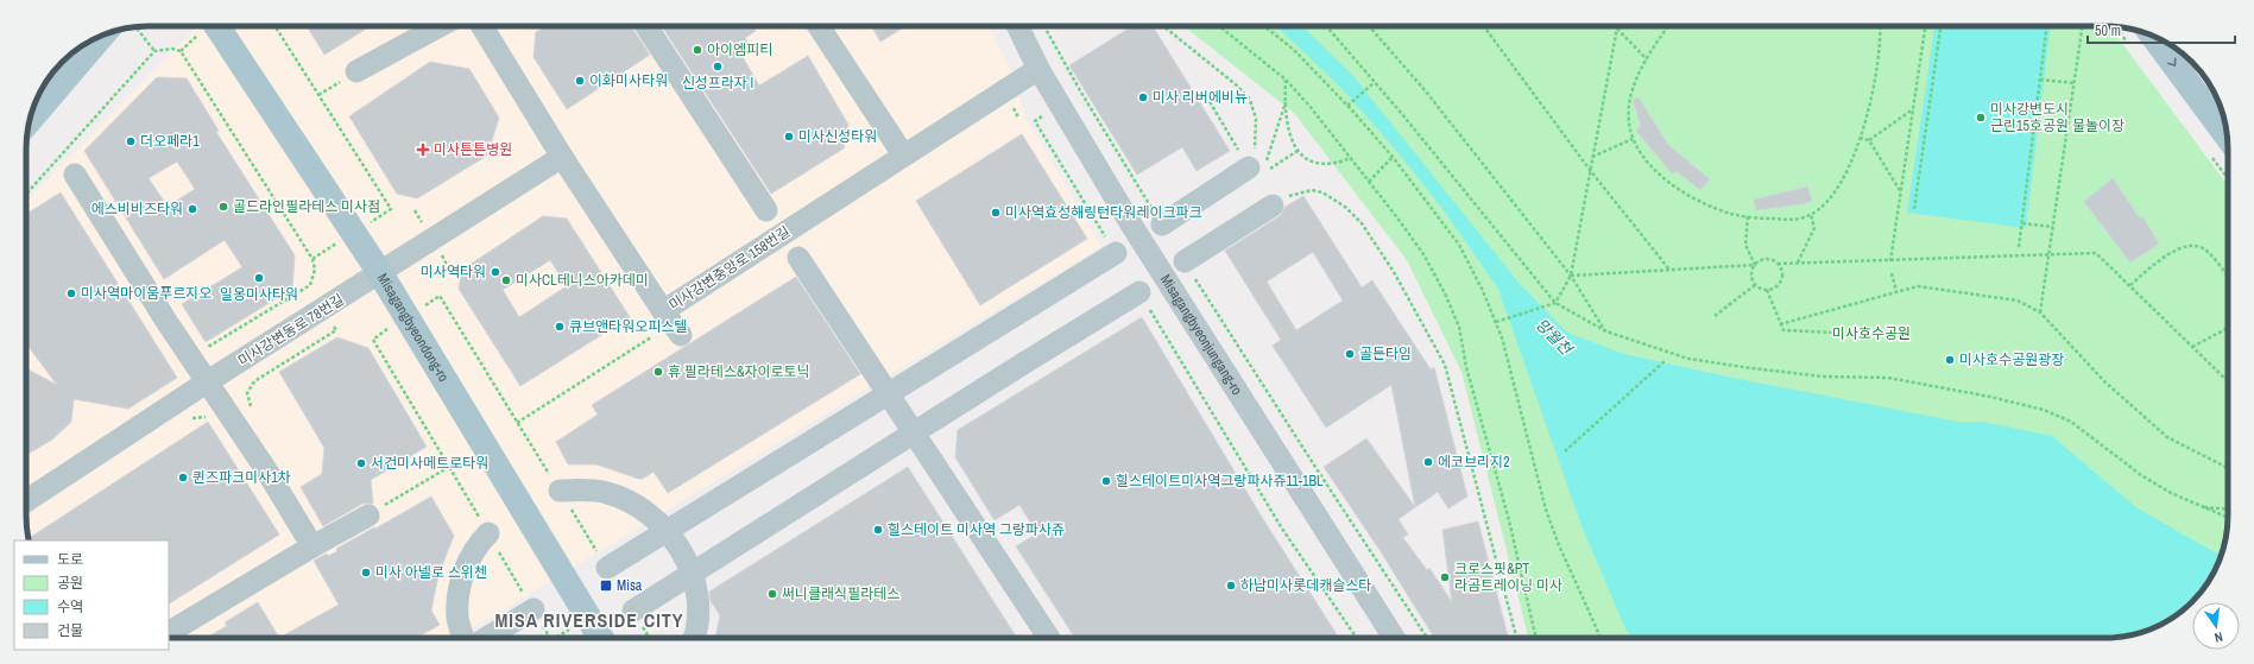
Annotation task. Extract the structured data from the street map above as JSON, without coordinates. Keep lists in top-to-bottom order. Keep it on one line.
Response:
{"streets":{"main road":["Misagangbyeondong-ro"],"street":["미사강변중앙로 158번길","미사강변동로 78번길","Misagangbyeonjungang-ro"]},"crossings":[["미사강변중앙로 158번길","미사강변동로 78번길"],["미사강변중앙로 158번길","Misagangbyeonjungang-ro"],["Misagangbyeondong-ro","미사강변동로 78번길"]],"districts":["MISA RIVERSIDE CITY"],"water":["망월천"],"parks":["미사호수공원"],"places":{"other":["아이엠피티","신성프라자 I","이화미사타워","미사 리버에비뉴","미사강변도시 근린15호공원 물놀이장","미사신성타워","더오페라1","골드라인필라테스 미사점","에스비비즈타워","미사역효성해링턴타워레이크파크","미사역타워","일옹미사타워","미사CL테니스아카데미","미사역마이움푸르지오","큐브앤타워오피스텔","골든타임","미사호수공원광장","휴 필라테스&자이로토닉","에코브리지2","서건미사메트로타워","퀸즈파크미사1차","힐스테이트미사역그랑파사쥬11-1BL","힐스테이트 미사역 그랑파사쥬","미사 아넬로 스위첸","크로스핏&PT 라곰트레이닝 미사","하남미사롯데캐슬스타","써니클래식필라테스"],"health":["미사튼튼병원"],"transit":["Misa"]},"legend":["도로","공원","수역","건물"],"scale_bar":"50 m","north":"bottom"}
